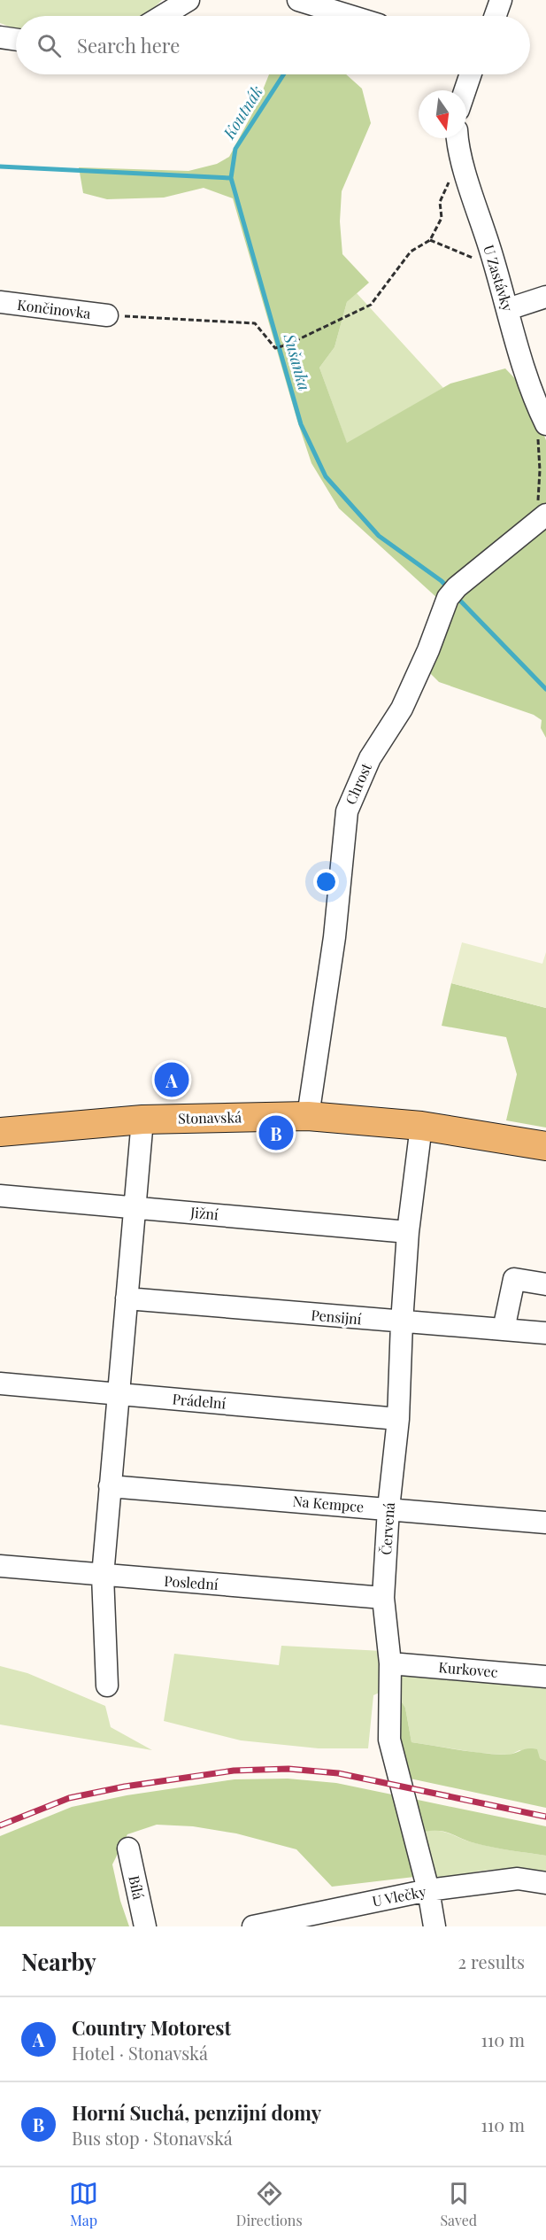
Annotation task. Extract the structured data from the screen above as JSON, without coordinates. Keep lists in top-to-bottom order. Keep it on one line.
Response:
{"streets":{"main road":["Stonavská"],"street":["U Zastávky","Končinovka","Chrost","Jižní","Pensijní","Prádelní","Na Kempce","Červená","Poslední","Kurkovec","Bílá","U Vlečky"]},"crossings":[["Chrost","Stonavská"],["Stonavská","Červená"],["Jižní","Červená"],["Pensijní","Červená"],["Prádelní","Červená"],["Na Kempce","Červená"],["Červená","Poslední"],["Červená","Kurkovec"],["Červená","U Vlečky"]],"water":["Koutnák","Sušanka"],"north":"bottom","page":{"search":"Search here","pins":["A","B"],"heading":["Nearby","2 results"],"list":[{"mark":"A","name":"Country Motorest","note":"Hotel · Stonavská","value":"110 m"},{"mark":"B","name":"Horní Suchá, penzijní domy","note":"Bus stop · Stonavská","value":"110 m"}],"nav":["Map","Directions","Saved"]}}
